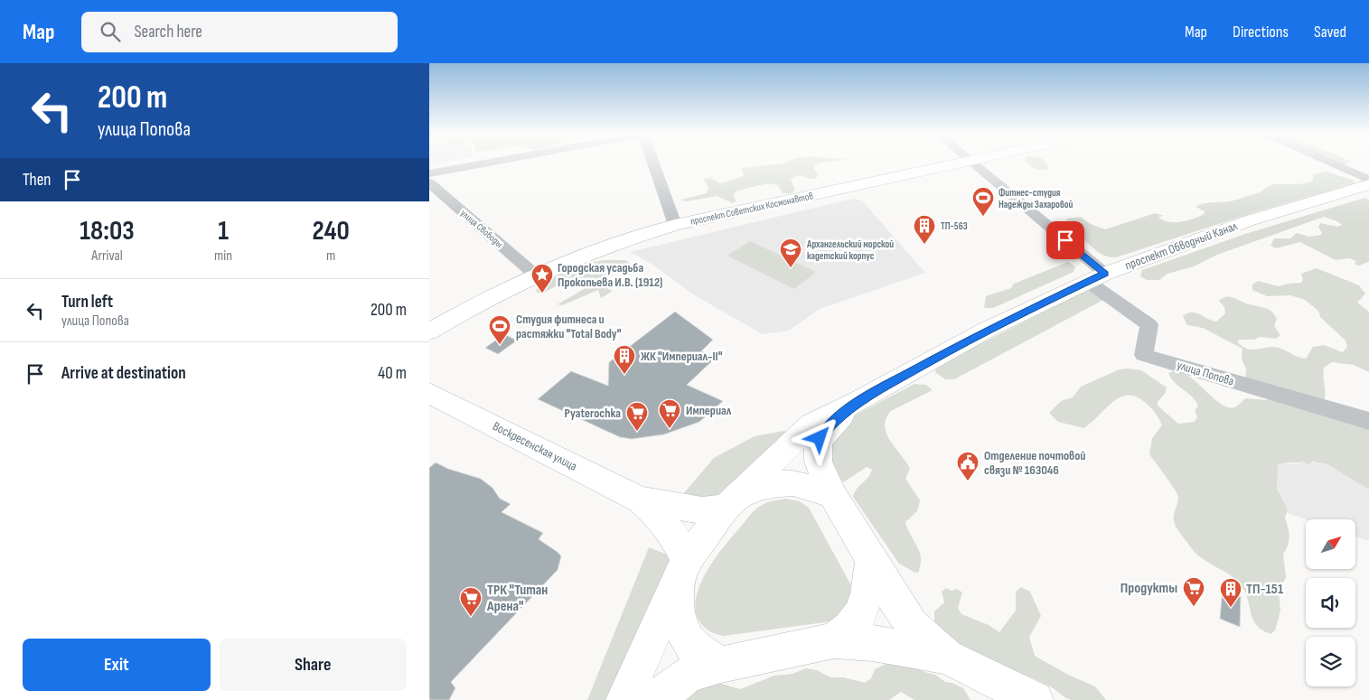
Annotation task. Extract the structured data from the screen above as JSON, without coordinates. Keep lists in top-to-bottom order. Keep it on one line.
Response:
{"streets":{"main road":["проспект Советских Космонавтов","проспект Обводный Канал","Воскресенская улица"],"street":["улица Свободы","улица Попова"]},"crossings":[["проспект Советских Космонавтов","улица Свободы"],["проспект Обводный Канал","улица Попова"],["проспект Обводный Канал","Воскресенская улица"]],"places":{"sports":["Фитнес-студия Надежды Захаровой","Студия фитнеса и растяжки \"Total Body\""],"building":["ТП-563","ЖК \"Империал-II\"","ТП-151"],"school or university":["Архангельский морской кадетский корпус"],"place":["Городская усадьба Прокопьева И.В. (1912)"],"supermarket":["Империал","Pyaterochka","Продукты","ТРК \"Титан Арена\""],"public building":["Отделение почтовой связи № 163046"]},"north":"top right","page":{"header":"Map","search":"Search here","nav":["Map","Directions","Saved"],"turn":["200 m","улица Попова"],"then":"Then","eta":["18:03","Arrival","1","min","240","m"],"list":[{"name":"Turn left","note":"улица Попова","value":"200 m"},{"name":"Arrive at destination","value":"40 m"}],"buttons":["Exit","Share"]}}
